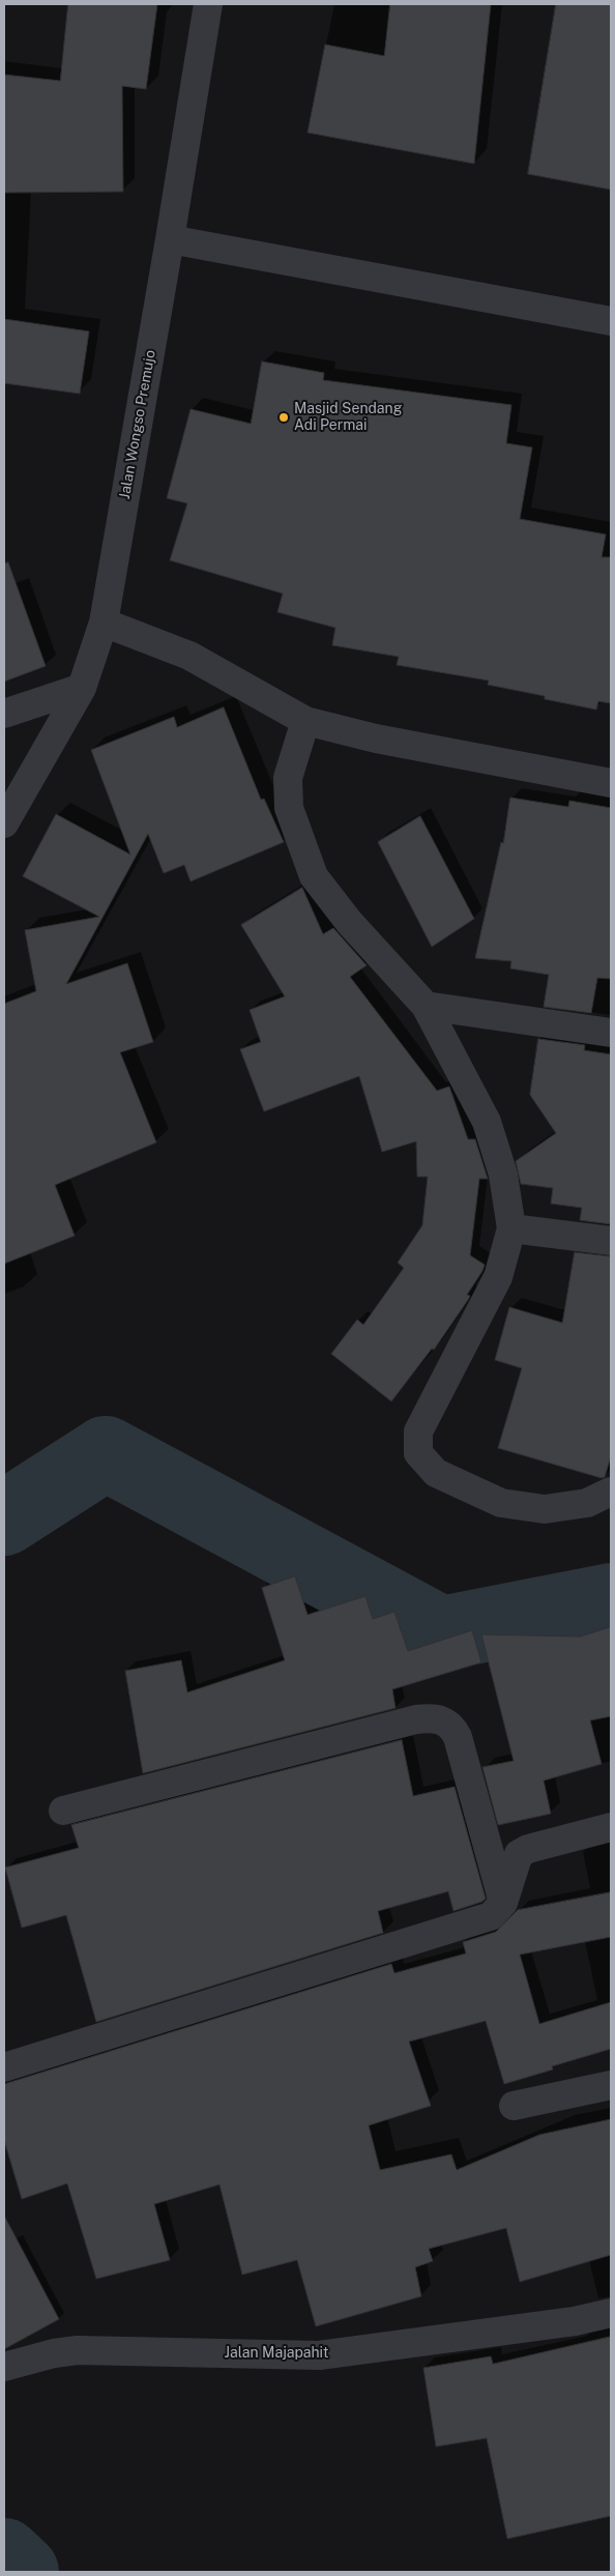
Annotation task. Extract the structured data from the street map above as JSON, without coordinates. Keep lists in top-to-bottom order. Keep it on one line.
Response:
{"streets":{"street":["Jalan Wongso Premujo","Jalan Majapahit"]},"places":["Masjid Sendang Adi Permai"]}
